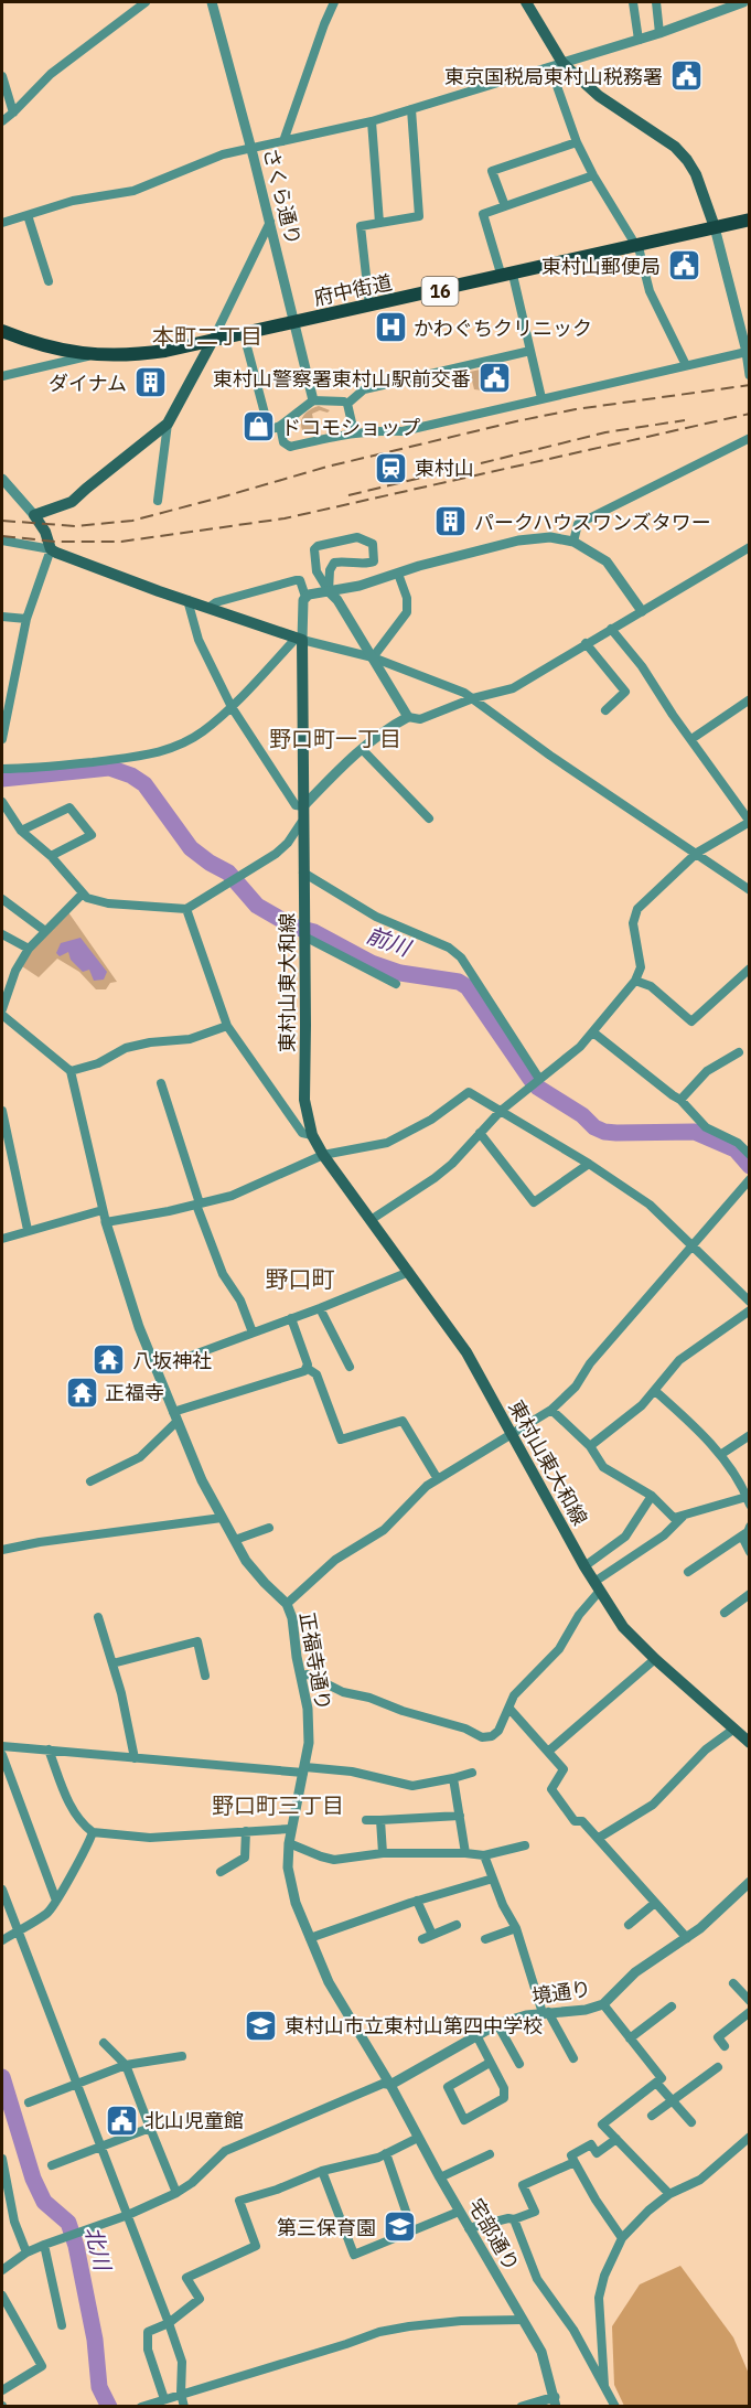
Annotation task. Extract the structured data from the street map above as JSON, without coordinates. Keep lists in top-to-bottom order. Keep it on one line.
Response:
{"streets":{"main road":["府中街道","16","東村山東大和線"],"street":["さくら通り","正福寺通り","境通り","宅部通り"]},"crossings":[["さくら通り","府中街道"],["正福寺通り","境通り"],["正福寺通り","宅部通り"],["境通り","宅部通り"]],"districts":["本町二丁目","野口町一丁目","野口町","野口町三丁目"],"water":["前川","北川"],"places":{"public building":["東京国税局東村山税務署","東村山郵便局","東村山警察署東村山駅前交番","北山児童館"],"hospital":["かわぐちクリニック"],"building":["ダイナム","パークハウスワンズタワー"],"shop":["ドコモショップ"],"station":["東村山"],"temple":["八坂神社","正福寺"],"school or university":["東村山市立東村山第四中学校","第三保育園"]}}
